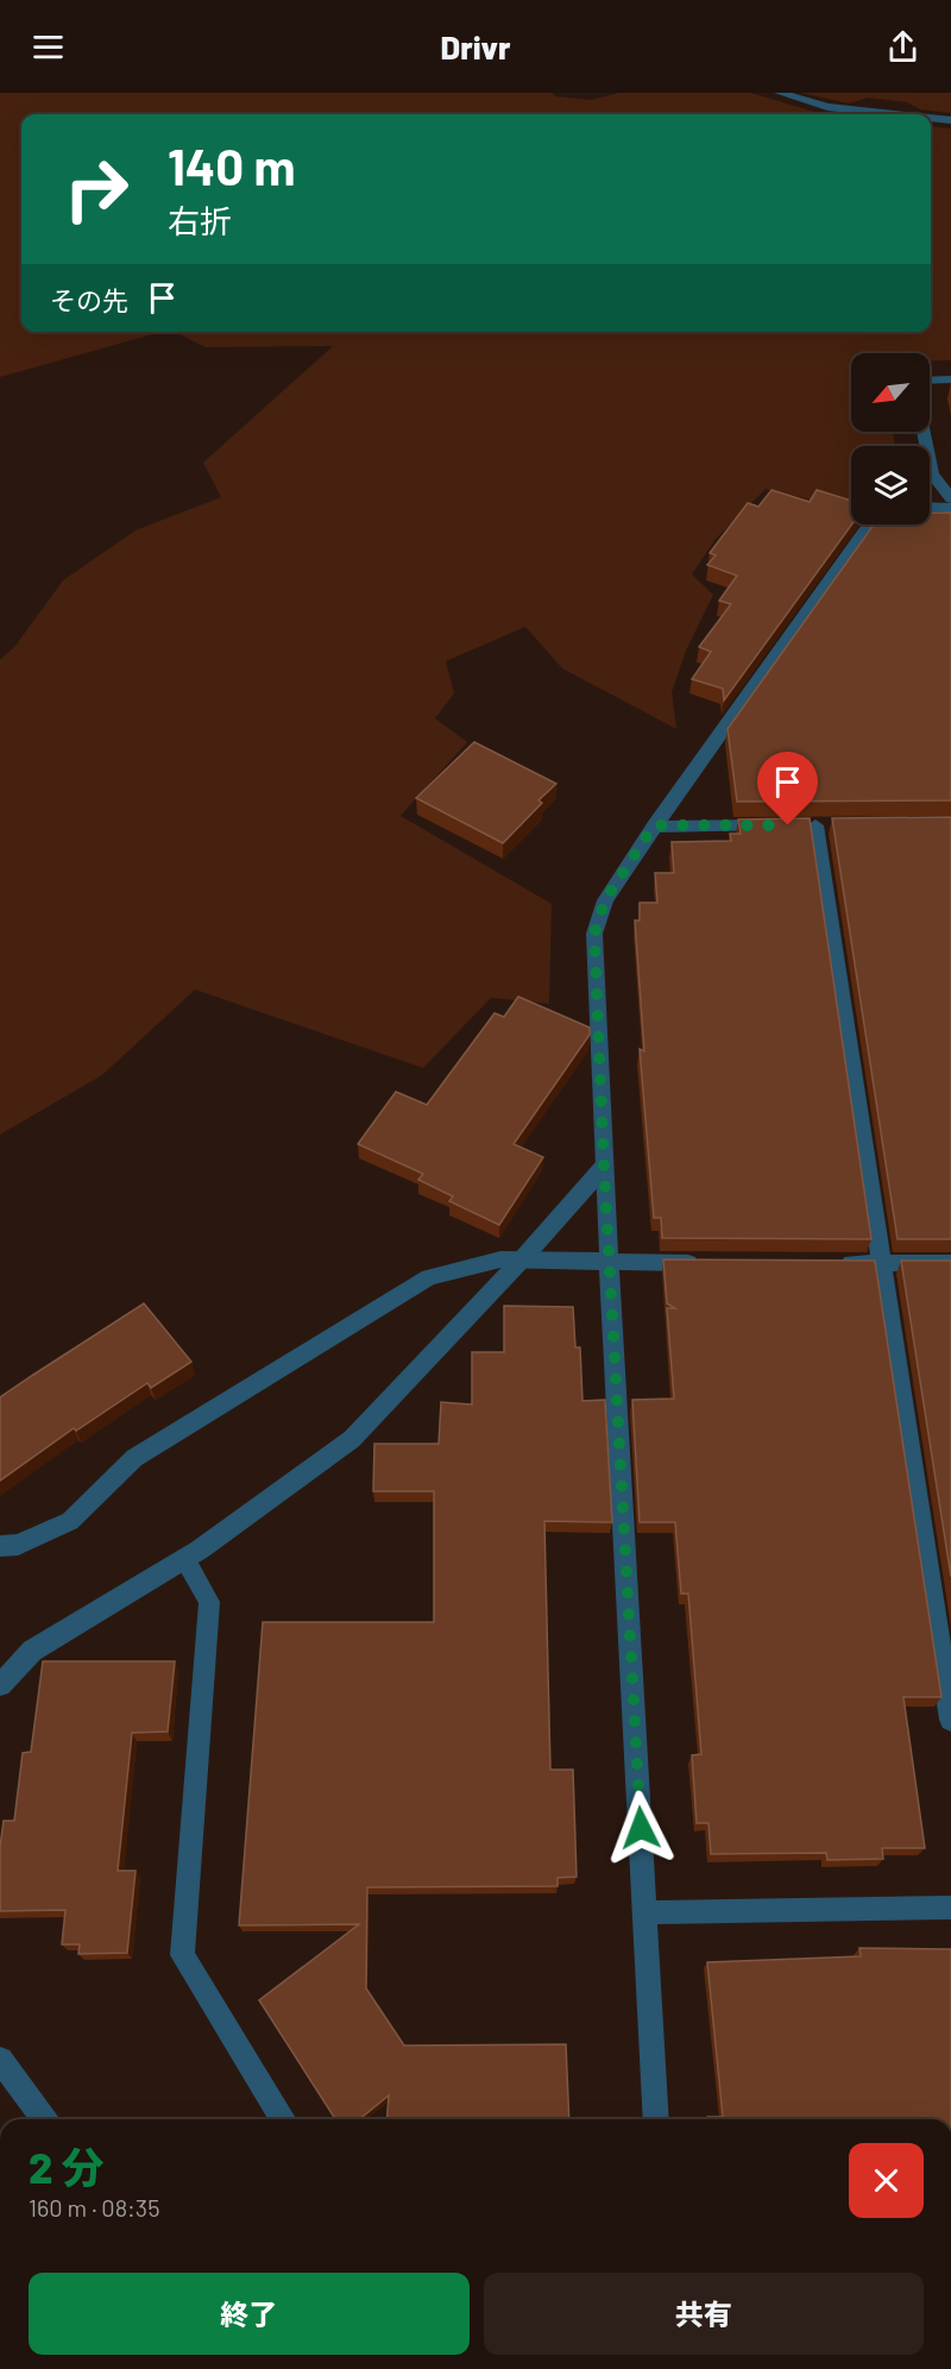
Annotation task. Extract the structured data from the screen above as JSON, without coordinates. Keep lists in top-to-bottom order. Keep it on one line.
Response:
{"north":"bottom left","page":{"header":"Drivr","turn":["140 m","右折"],"then":"その先","heading":["2 分","160 m · 08:35"],"buttons":["終了","共有"]}}
